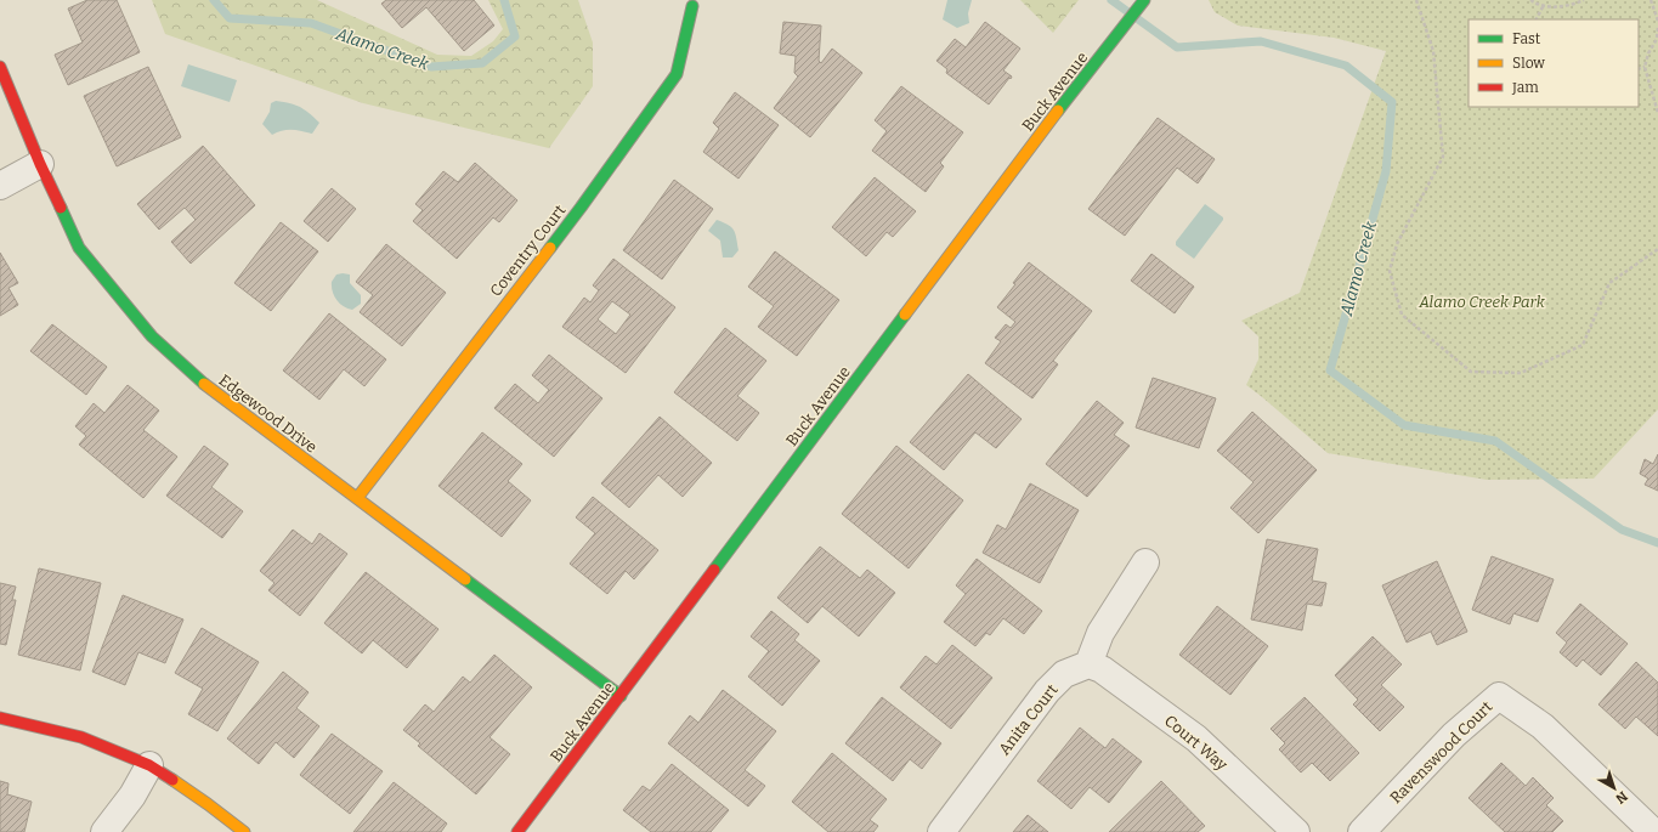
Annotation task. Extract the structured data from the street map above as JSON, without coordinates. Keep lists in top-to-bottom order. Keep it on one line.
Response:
{"streets":{"street":["Buck Avenue","Coventry Court","Edgewood Drive","Anita Court","Court Way","Ravenswood Court"]},"crossings":[["Buck Avenue","Edgewood Drive"],["Coventry Court","Edgewood Drive"],["Anita Court","Court Way"]],"water":["Alamo Creek"],"parks":["Alamo Creek Park"],"legend":["Fast","Slow","Jam"],"north":"bottom right"}
